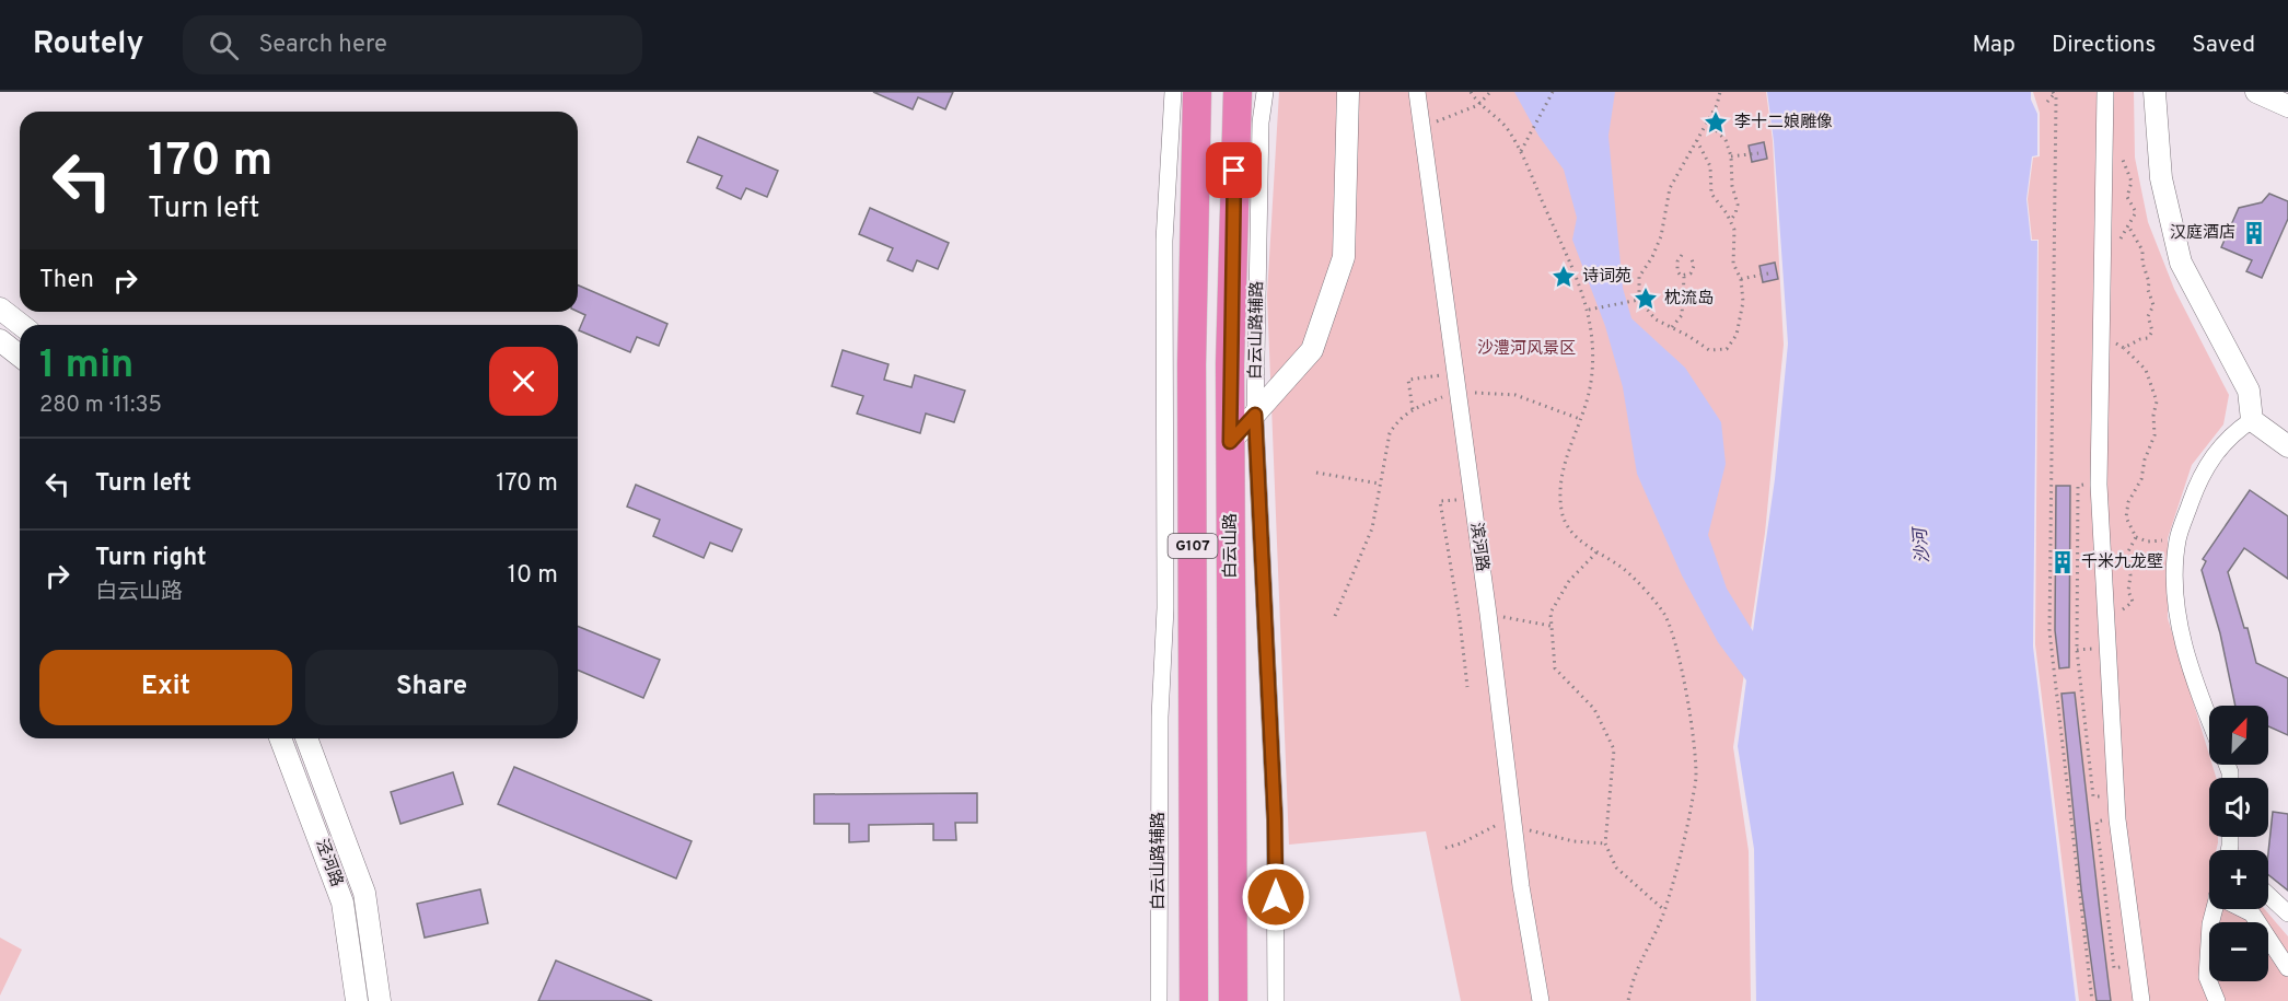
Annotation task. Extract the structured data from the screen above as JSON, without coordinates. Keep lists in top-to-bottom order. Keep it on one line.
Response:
{"streets":{"highway":["G107","白云山路"],"street":["白云山路辅路","滨河路","泾河路"]},"water":["沙河"],"parks":["沙澧河风景区"],"places":{"place":["李十二娘雕像","诗词苑","枕流岛"],"building":["汉庭酒店","千米九龙壁"]},"north":"top right","page":{"header":"Routely","search":"Search here","nav":["Map","Directions","Saved"],"turn":["170 m","Turn left"],"then":"Then","heading":["1 min","280 m · 11:35"],"list":[{"name":"Turn left","value":"170 m"},{"name":"Turn right","note":"白云山路","value":"10 m"}],"buttons":["Exit","Share"],"map_buttons":["+","−"]}}
